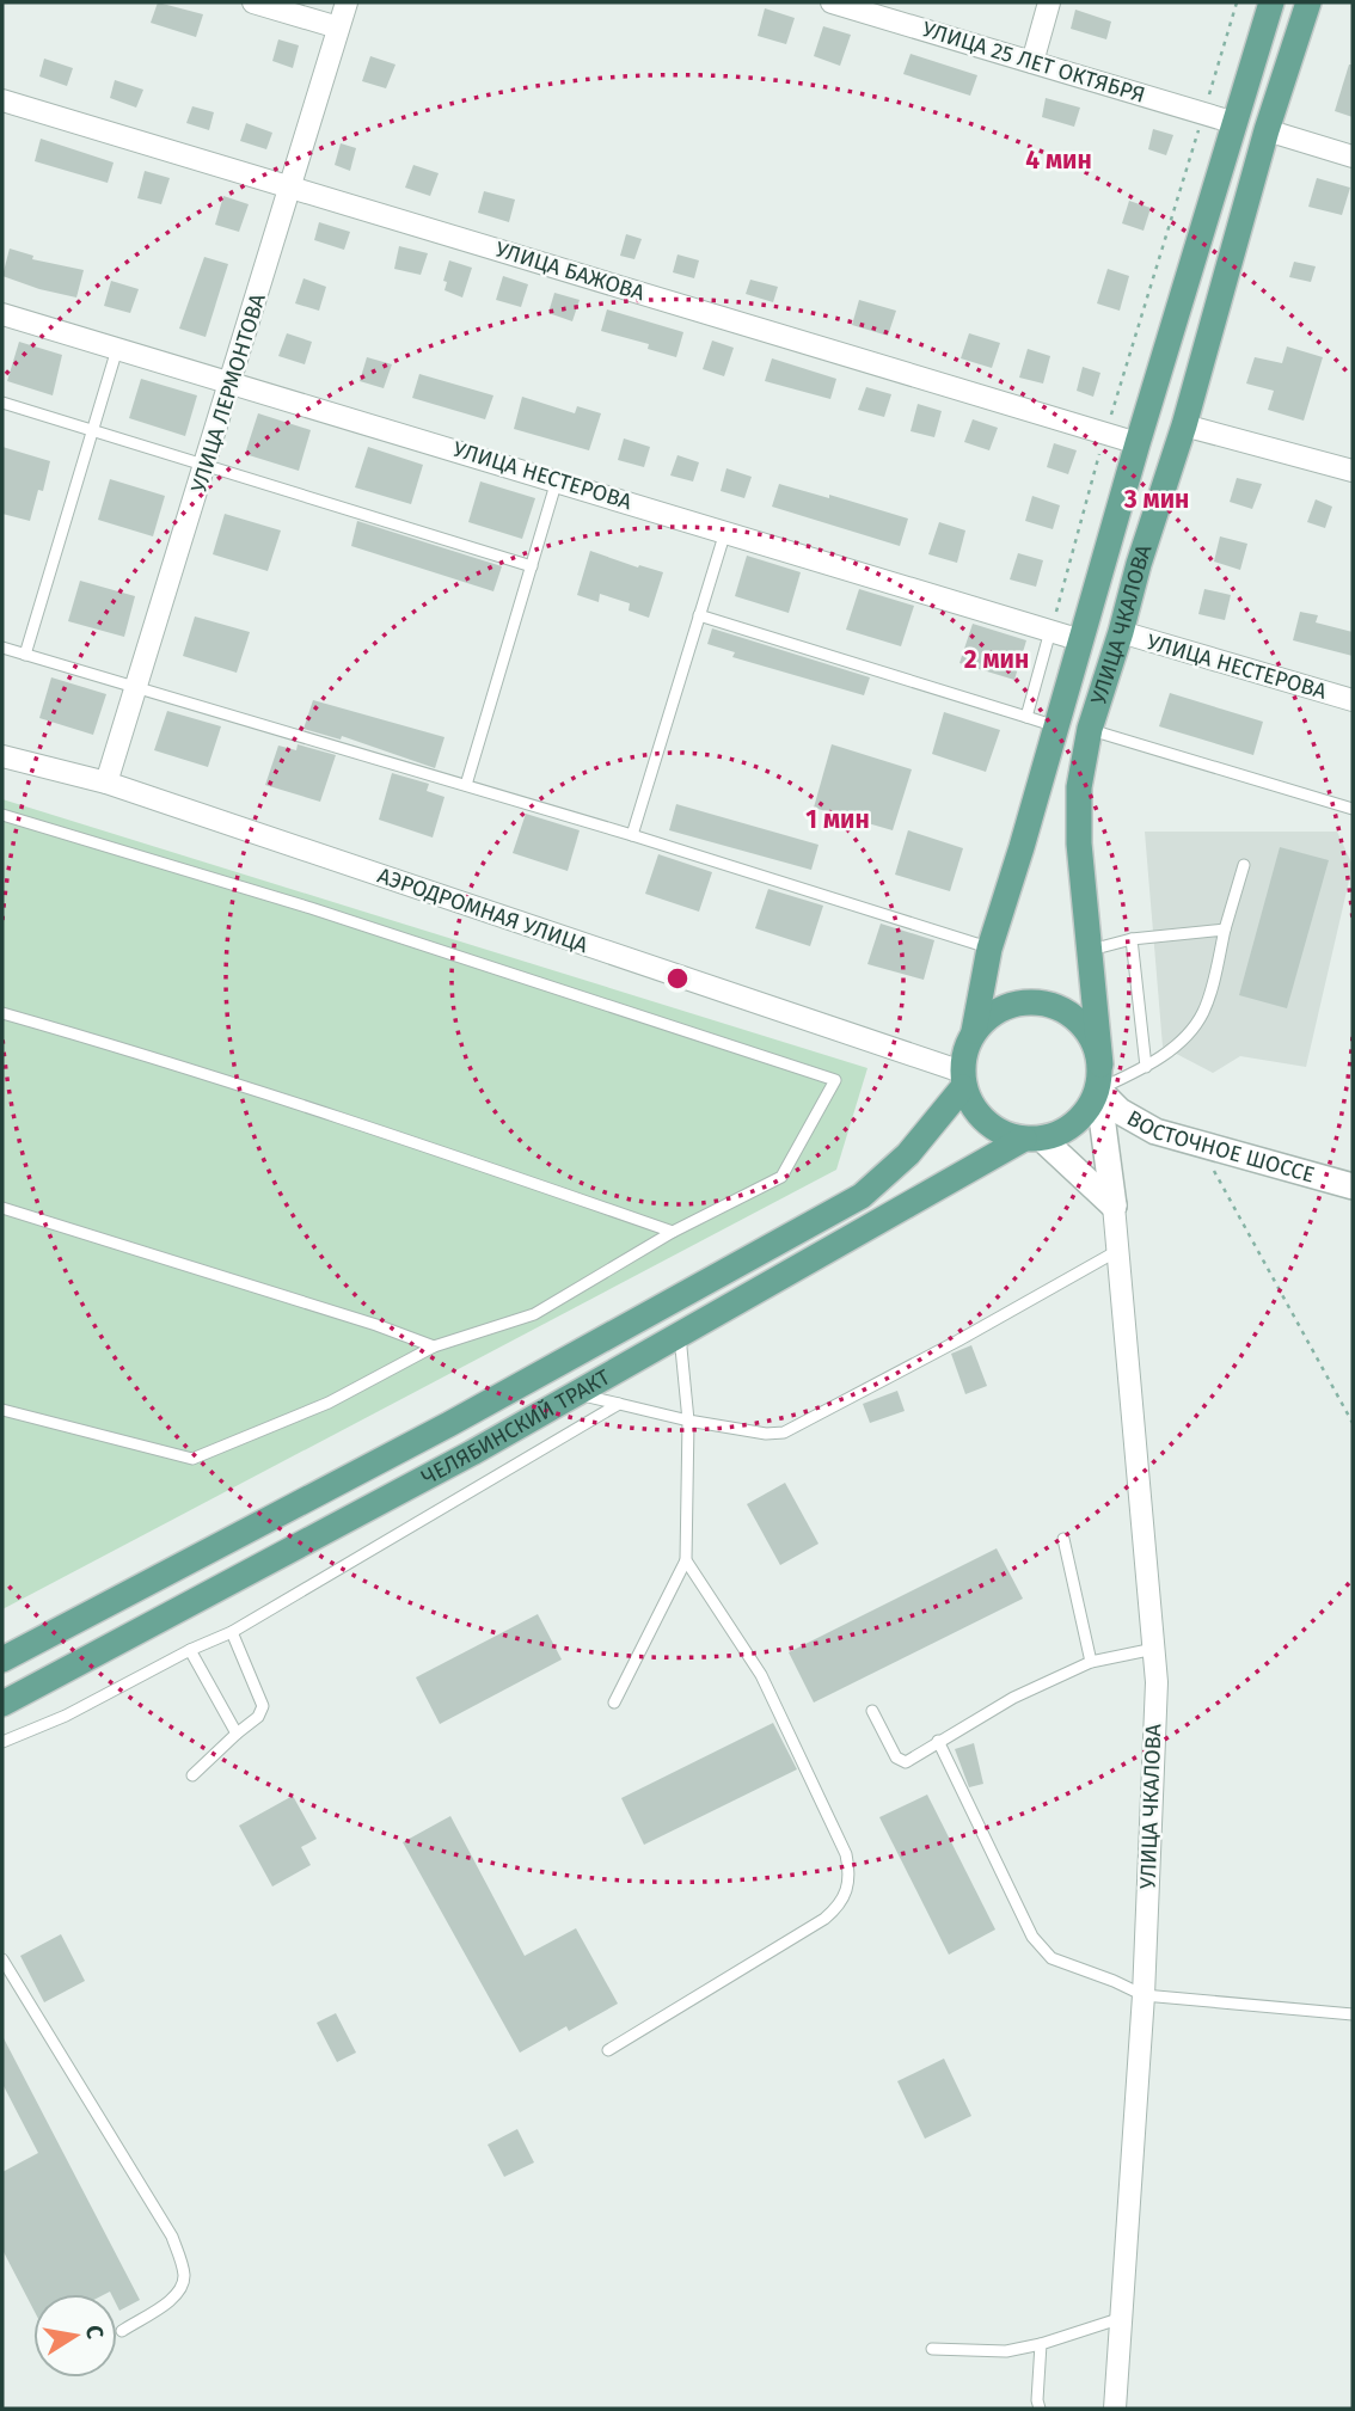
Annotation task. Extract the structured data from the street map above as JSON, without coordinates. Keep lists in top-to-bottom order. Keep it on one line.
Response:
{"streets":{"main road":["УЛИЦА ЧКАЛОВА","ЧЕЛЯБИНСКИЙ ТРАКТ"],"street":["УЛИЦА 25 ЛЕТ ОКТЯБРЯ","УЛИЦА БАЖОВА","УЛИЦА ЛЕРМОНТОВА","УЛИЦА НЕСТЕРОВА","АЭРОДРОМНАЯ УЛИЦА","ВОСТОЧНОЕ ШОССЕ"]},"crossings":[["УЛИЦА 25 ЛЕТ ОКТЯБРЯ","УЛИЦА ЧКАЛОВА"],["УЛИЦА БАЖОВА","УЛИЦА ЛЕРМОНТОВА"],["УЛИЦА БАЖОВА","УЛИЦА ЧКАЛОВА"],["УЛИЦА ЛЕРМОНТОВА","УЛИЦА НЕСТЕРОВА"],["УЛИЦА ЛЕРМОНТОВА","АЭРОДРОМНАЯ УЛИЦА"],["УЛИЦА НЕСТЕРОВА","УЛИЦА ЧКАЛОВА"],["УЛИЦА ЧКАЛОВА","АЭРОДРОМНАЯ УЛИЦА"],["УЛИЦА ЧКАЛОВА","ВОСТОЧНОЕ ШОССЕ"],["УЛИЦА ЧКАЛОВА","ЧЕЛЯБИНСКИЙ ТРАКТ"],["АЭРОДРОМНАЯ УЛИЦА","ВОСТОЧНОЕ ШОССЕ"],["АЭРОДРОМНАЯ УЛИЦА","ЧЕЛЯБИНСКИЙ ТРАКТ"],["ВОСТОЧНОЕ ШОССЕ","ЧЕЛЯБИНСКИЙ ТРАКТ"]],"north":"right","rings":["4 мин","3 мин","2 мин","1 мин"]}
